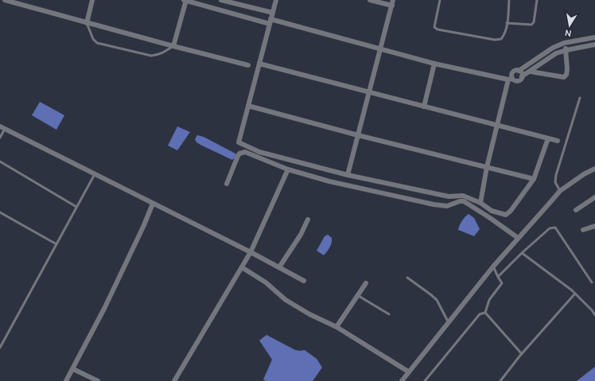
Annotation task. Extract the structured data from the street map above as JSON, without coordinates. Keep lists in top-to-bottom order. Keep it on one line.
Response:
{"north":"bottom"}
